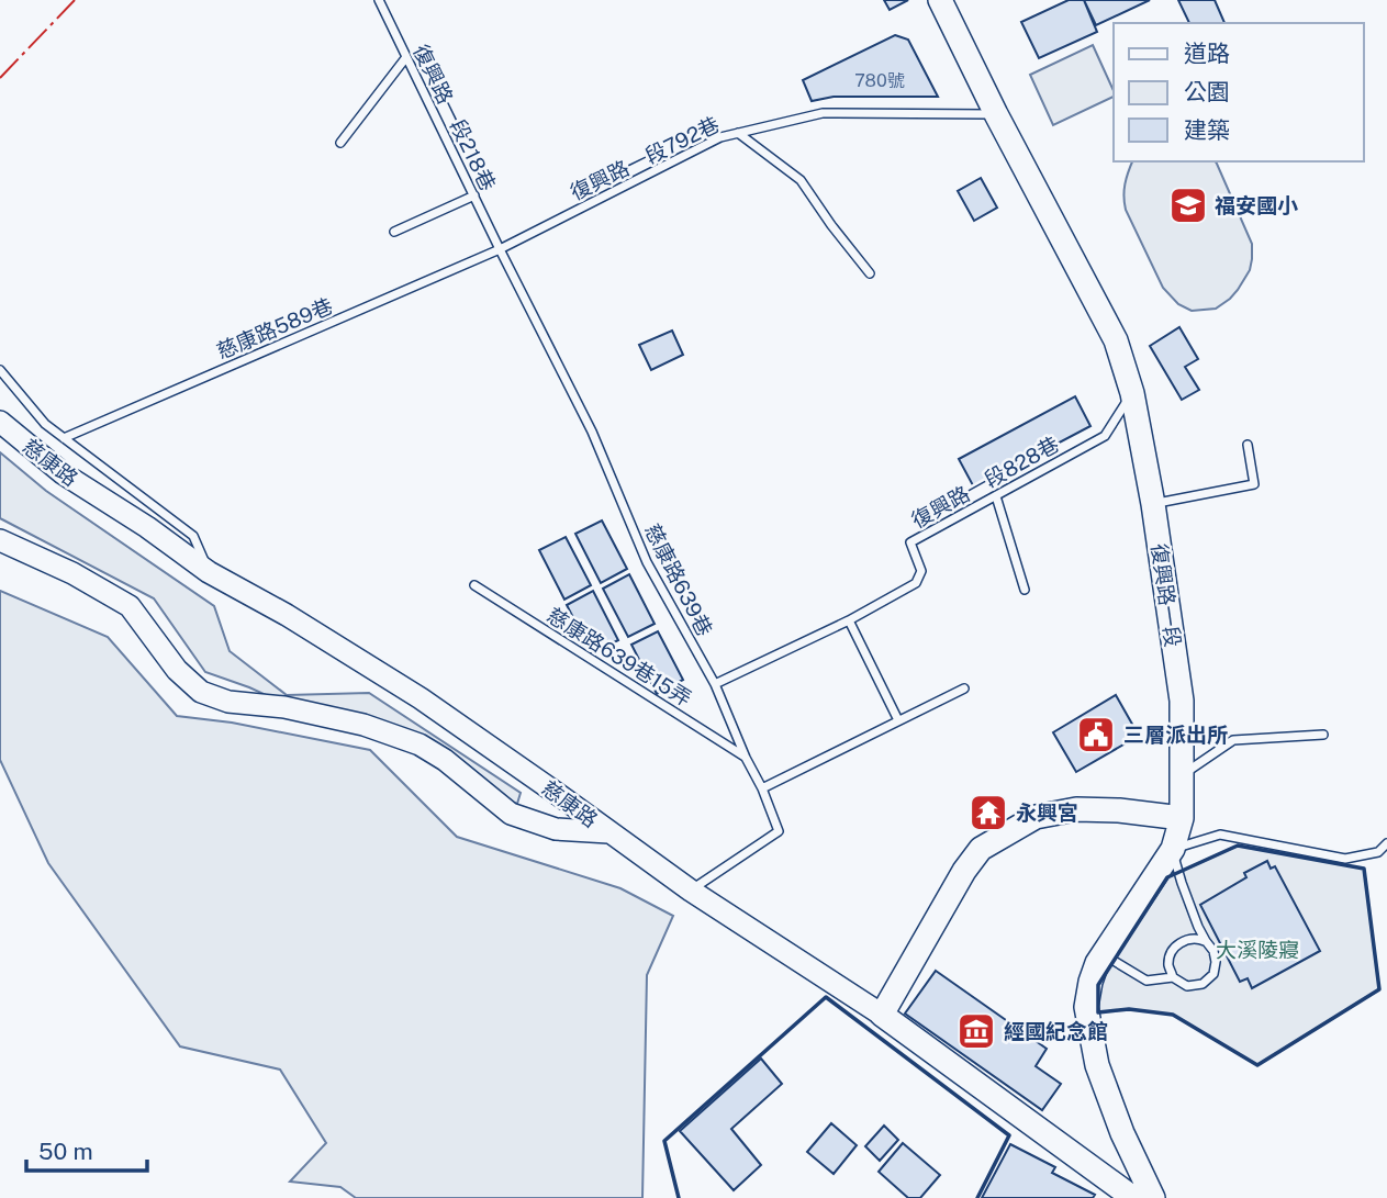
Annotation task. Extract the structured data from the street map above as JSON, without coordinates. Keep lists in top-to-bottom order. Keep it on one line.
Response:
{"streets":{"main road":["慈康路","復興路一段"],"lane":["復興路一段218巷","復興路一段792巷","慈康路589巷","復興路一段828巷","慈康路639巷","慈康路639巷15弄"]},"crossings":[["復興路一段218巷","復興路一段792巷"],["復興路一段218巷","慈康路589巷"],["復興路一段218巷","慈康路639巷"],["復興路一段792巷","慈康路589巷"],["復興路一段792巷","慈康路639巷"],["復興路一段792巷","復興路一段"],["慈康路589巷","慈康路639巷"],["慈康路","慈康路639巷"],["復興路一段828巷","慈康路639巷"],["復興路一段828巷","復興路一段"],["慈康路639巷","慈康路639巷15弄"]],"parks":["大溪陵寢"],"places":{"school or university":["福安國小"],"public building":["三層派出所"],"temple":["永興宮"],"museum":["經國紀念館"]},"house_numbers":["780號"],"legend":["道路","公園","建築"],"scale_bar":"50 m"}
